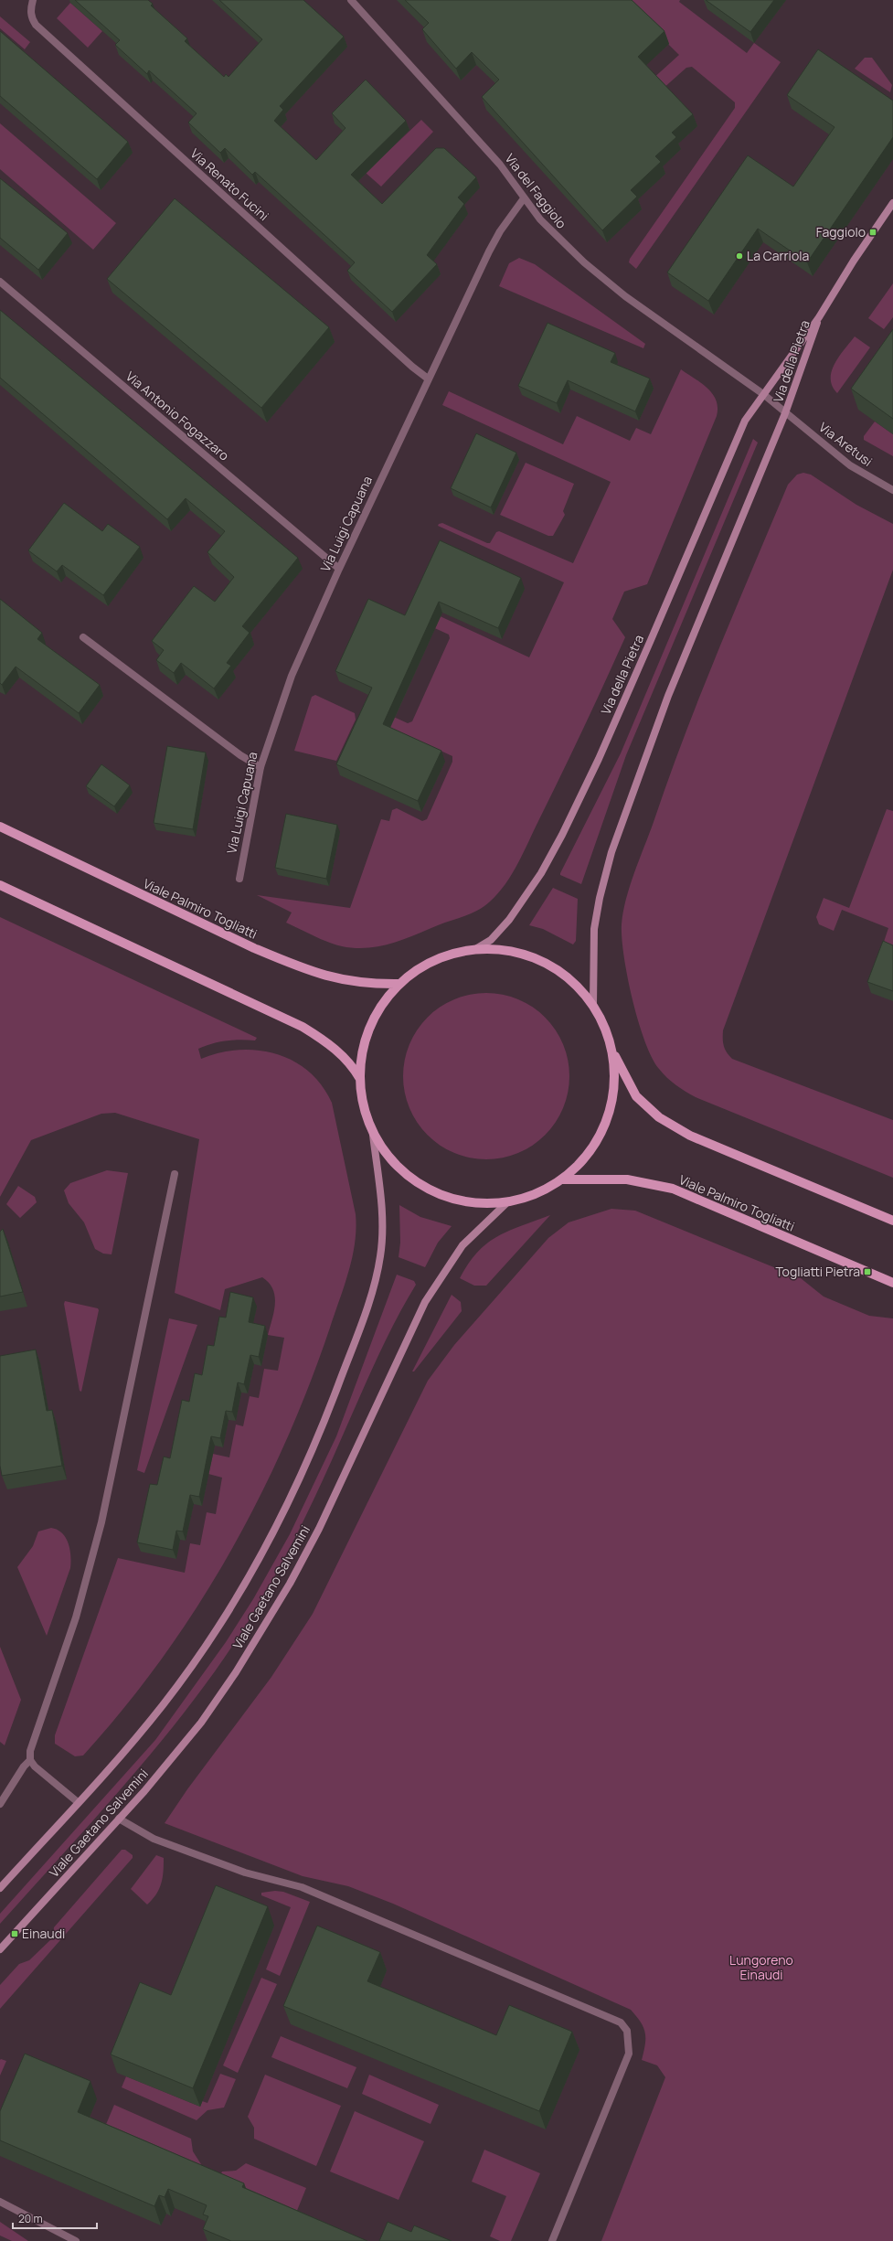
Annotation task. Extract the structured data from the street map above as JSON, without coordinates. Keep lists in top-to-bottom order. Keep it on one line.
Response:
{"streets":{"main road":["Via della Pietra","Viale Palmiro Togliatti","Viale Gaetano Salvemini"],"street":["Via Renato Fucini","Via del Faggiolo","Via Antonio Fogazzaro","Via Aretusi","Via Luigi Capuana"]},"crossings":[["Via Renato Fucini","Via Luigi Capuana"],["Via del Faggiolo","Via della Pietra"],["Via del Faggiolo","Via Luigi Capuana"],["Via della Pietra","Via Aretusi"],["Via Antonio Fogazzaro","Via Luigi Capuana"]],"parks":["Lungoreno Einaudi"],"places":{"transit":["Faggiolo","Togliatti Pietra","Einaudi"],"other":["La Carriola"]},"scale_bar":"20 m"}
